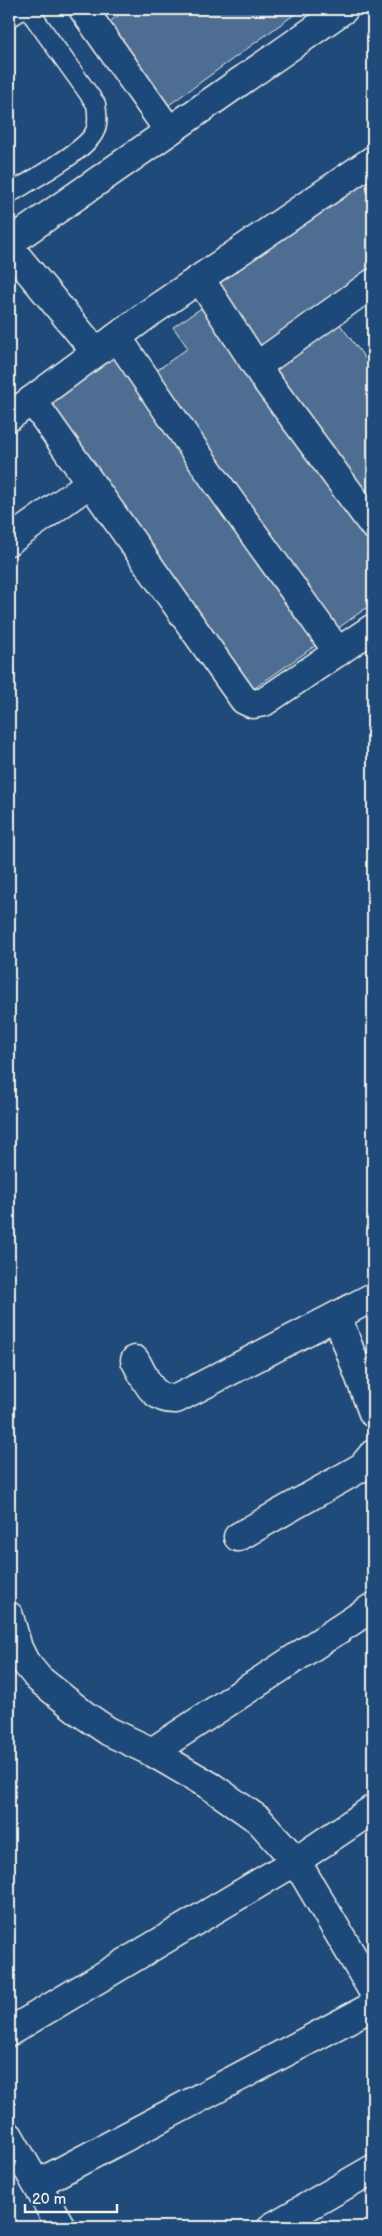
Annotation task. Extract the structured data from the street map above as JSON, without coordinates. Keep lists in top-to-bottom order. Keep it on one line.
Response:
{"scale_bar":"20 m"}
